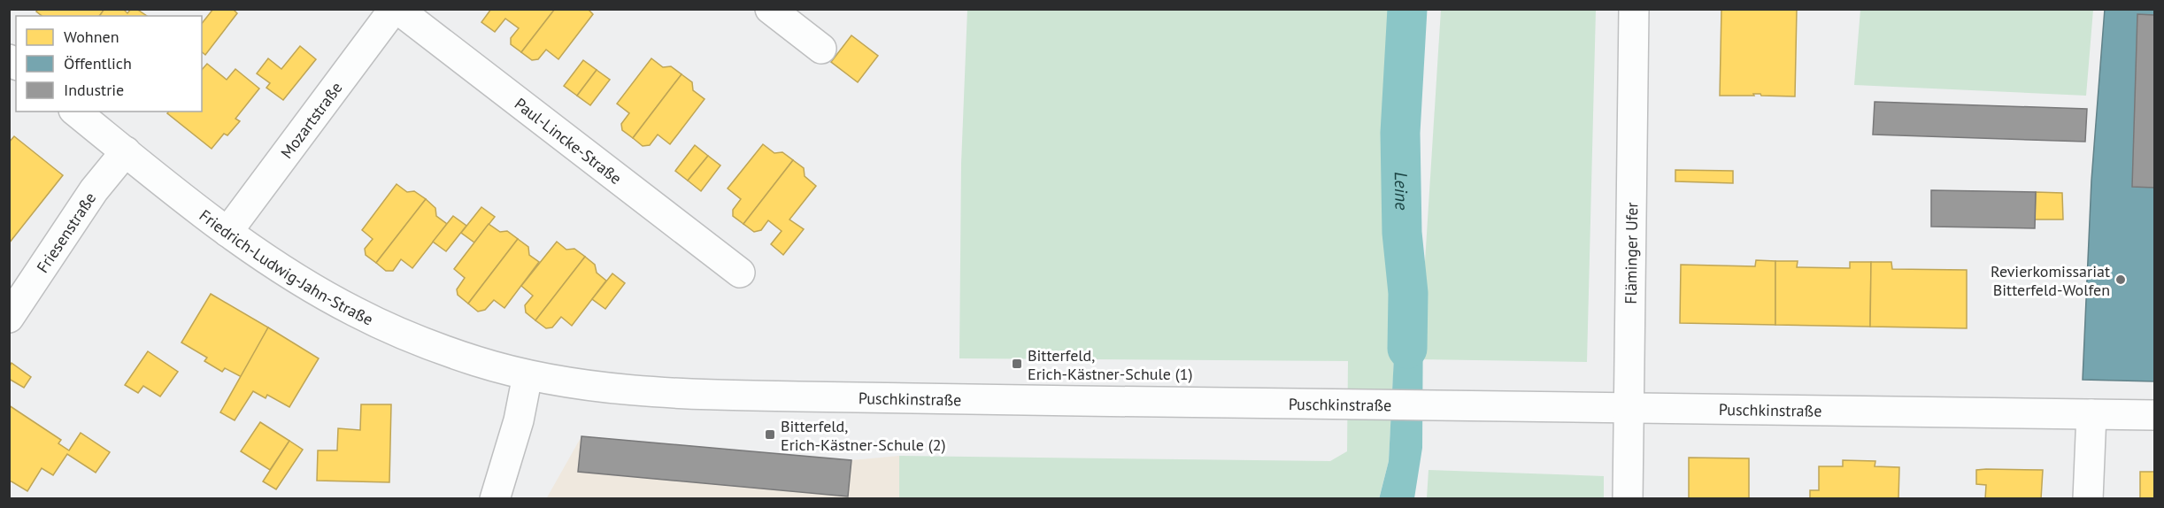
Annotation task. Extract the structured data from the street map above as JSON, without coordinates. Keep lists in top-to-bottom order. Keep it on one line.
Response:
{"streets":{"street":["Mozartstraße","Paul-Lincke-Straße","Friesenstraße","Fläminger Ufer","Friedrich-Ludwig-Jahn-Straße","Puschkinstraße"]},"crossings":[["Mozartstraße","Paul-Lincke-Straße"],["Mozartstraße","Friedrich-Ludwig-Jahn-Straße"],["Friesenstraße","Friedrich-Ludwig-Jahn-Straße"],["Fläminger Ufer","Puschkinstraße"],["Friedrich-Ludwig-Jahn-Straße","Puschkinstraße"]],"water":["Leine"],"places":{"other":["Revierkomissariat Bitterfeld-Wolfen"],"transit":["Bitterfeld, Erich-Kästner-Schule (1)","Bitterfeld, Erich-Kästner-Schule (2)"]},"legend":["Wohnen","Öffentlich","Industrie"]}
